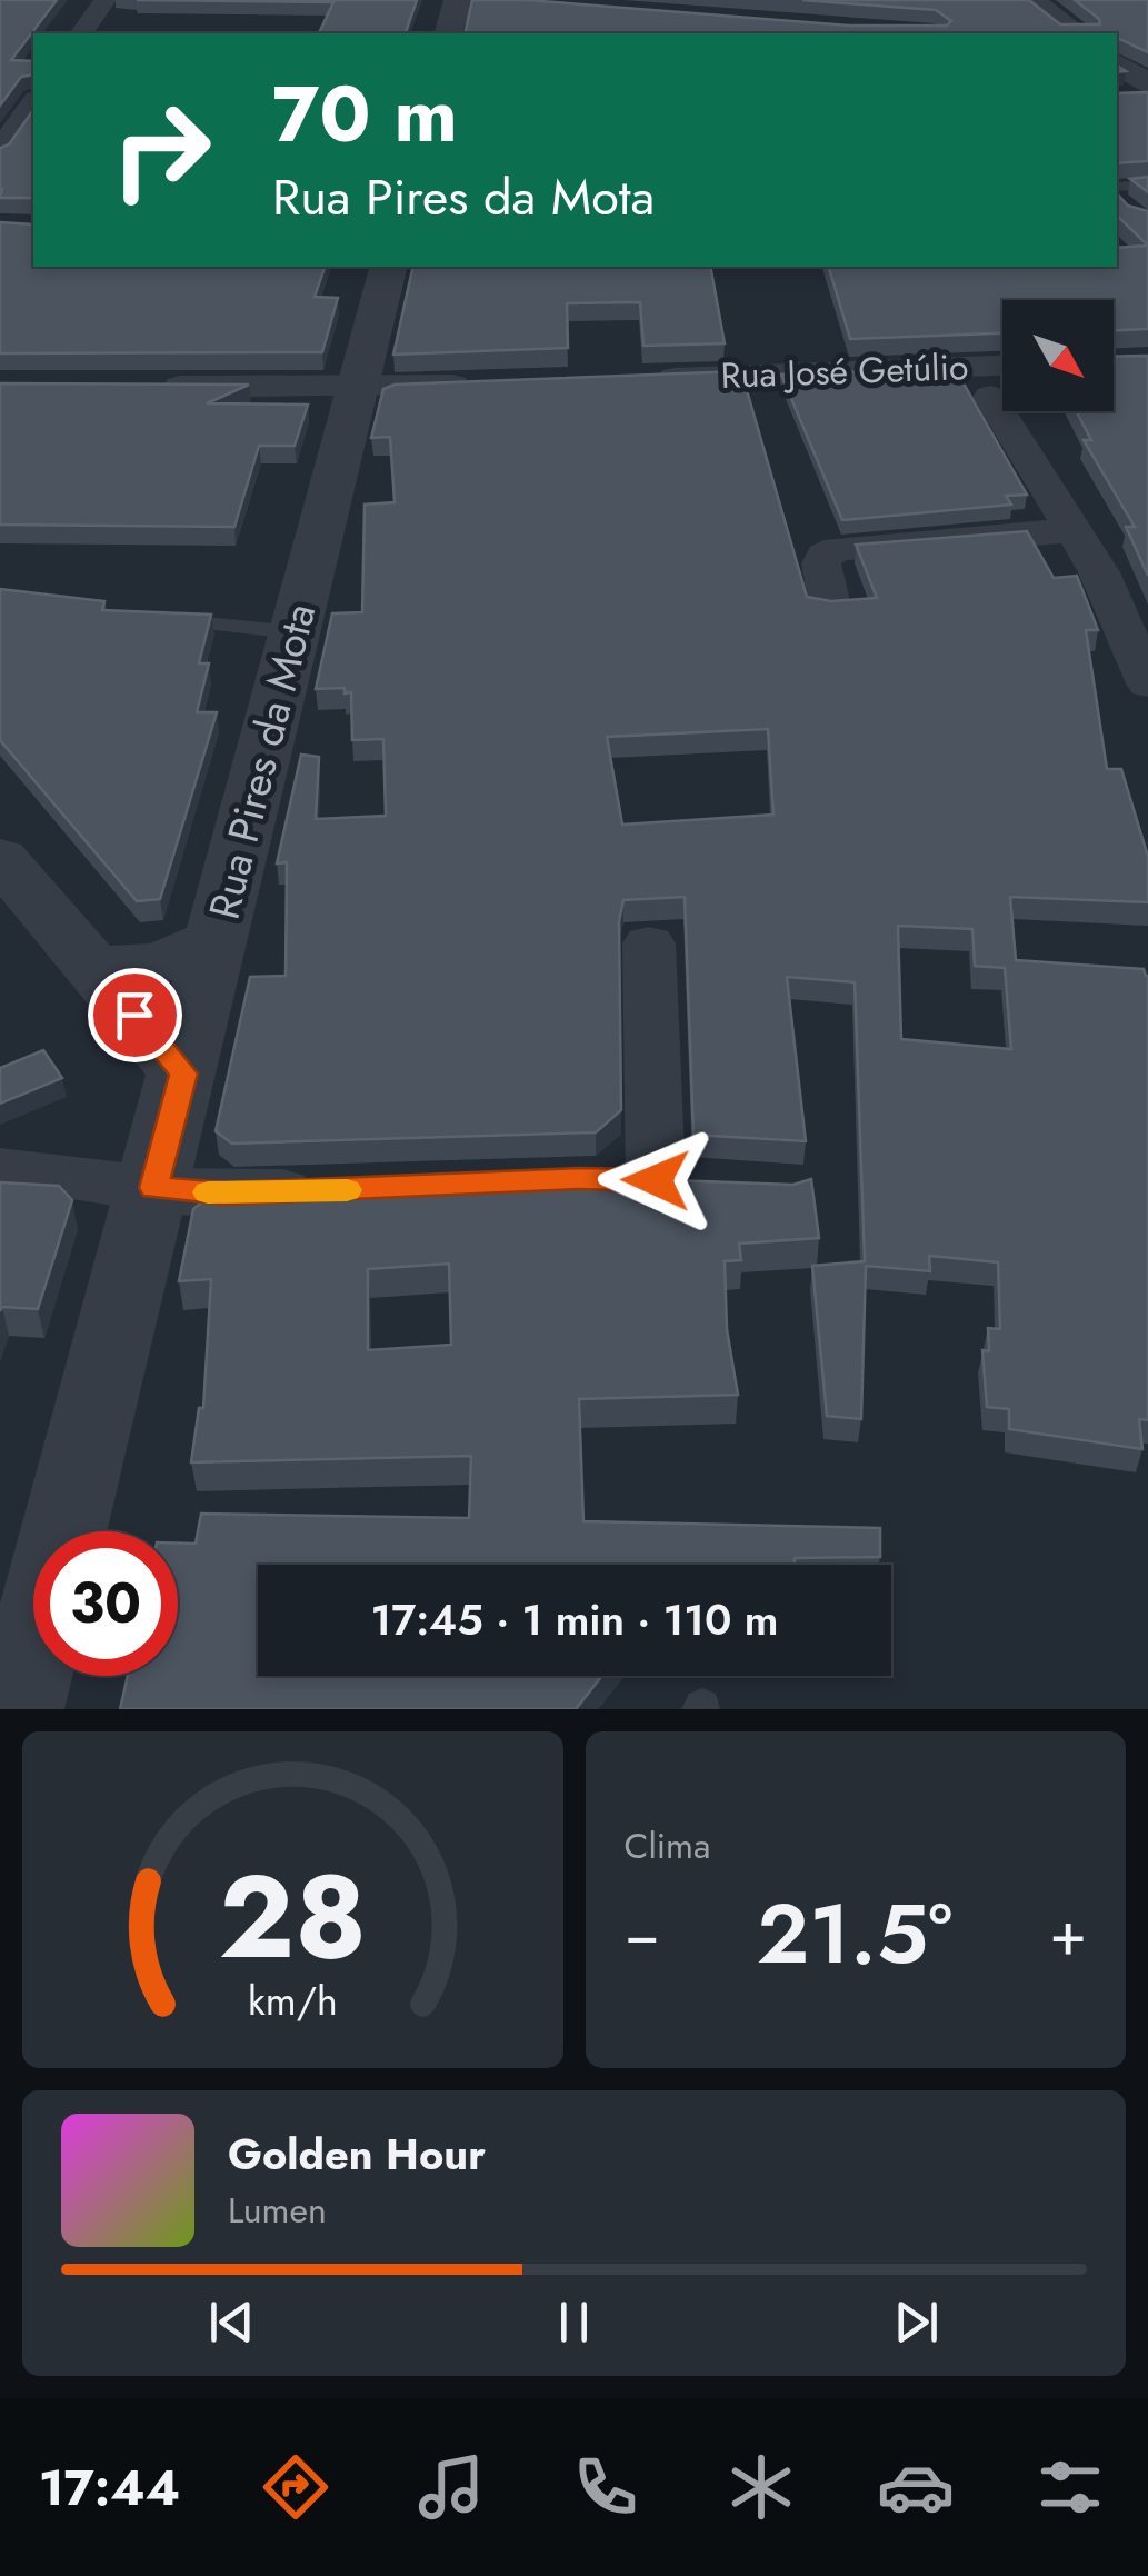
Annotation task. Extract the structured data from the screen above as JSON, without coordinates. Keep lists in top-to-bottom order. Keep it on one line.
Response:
{"streets":{"street":["Rua José Getúlio","Rua Pires da Mota"]},"north":"bottom right","page":{"turn":["70 m","Rua Pires da Mota"],"limit":"30","trip":"17:45 · 1 min · 110 m","tile":"Clima","heat":["−","21.5°","+"],"song":["Golden Hour","Lumen"],"tabs":"17:44","gauge":["28","km/h"]}}
